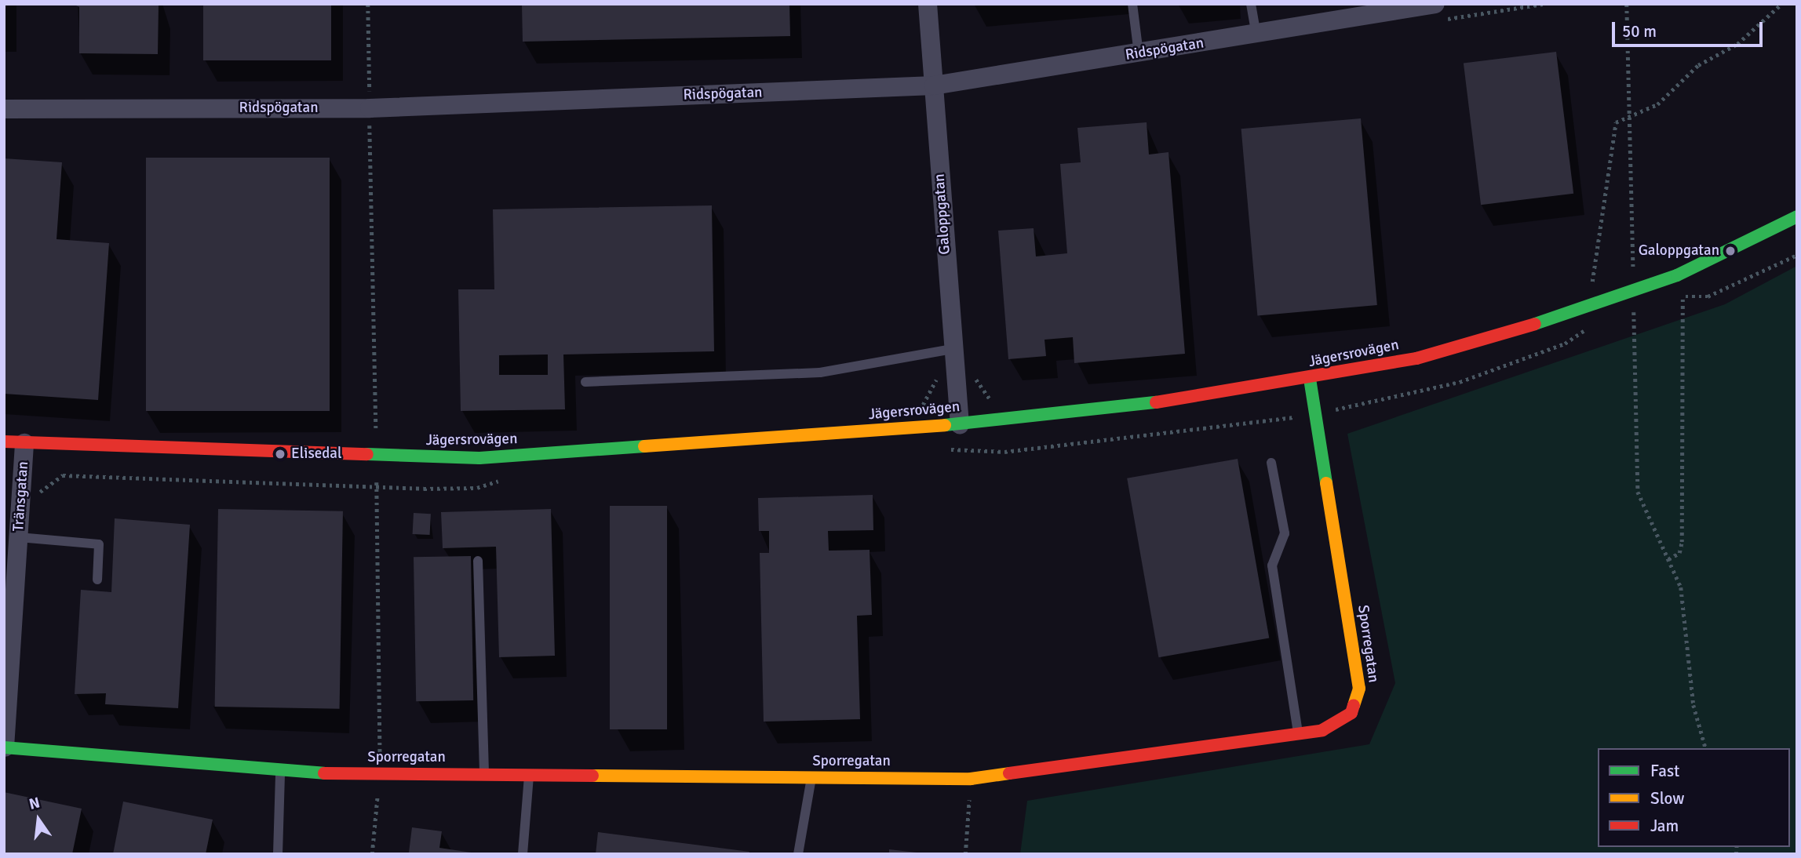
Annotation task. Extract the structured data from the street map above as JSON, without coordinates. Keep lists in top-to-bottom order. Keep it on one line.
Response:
{"streets":{"street":["Ridspögatan","Galoppgatan","Jägersrovägen","Tränsgatan","Sporregatan"]},"crossings":[["Ridspögatan","Galoppgatan"],["Galoppgatan","Jägersrovägen"],["Jägersrovägen","Tränsgatan"],["Jägersrovägen","Sporregatan"],["Tränsgatan","Sporregatan"]],"places":["Galoppgatan","Elisedal"],"legend":["Fast","Slow","Jam"],"scale_bar":"50 m","north":"top"}
